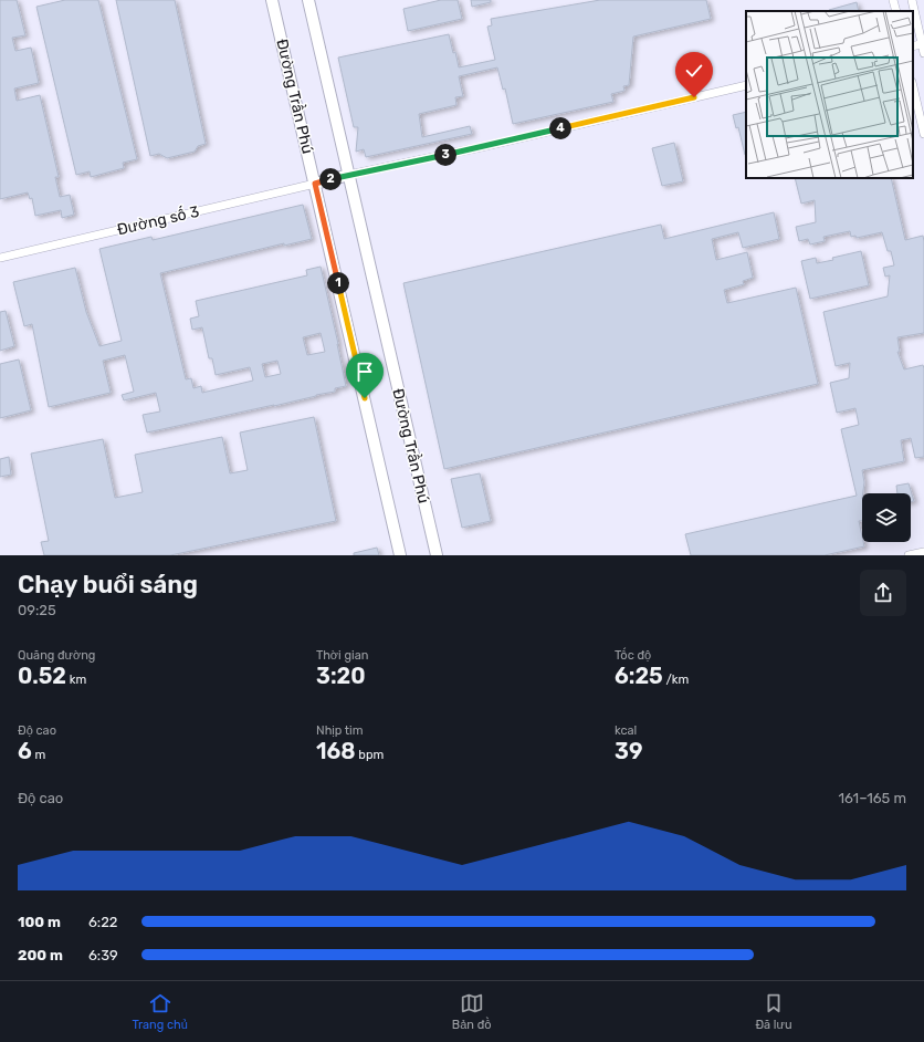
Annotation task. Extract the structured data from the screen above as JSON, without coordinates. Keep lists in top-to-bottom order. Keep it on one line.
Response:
{"streets":{"main road":["Đường Trần Phú"],"street":["Đường số 3"]},"crossings":[["Đường Trần Phú","Đường số 3"]],"page":{"pins":["4","3","2","1"],"heading":["Chạy buổi sáng","09:25"],"stats":[["Quãng đường","0.52 km"],["Thời gian","3:20"],["Tốc độ","6:25 /km"],["Độ cao","6 m"],["Nhịp tim","168 bpm"],["kcal","39"]],"chart":["Độ cao","161–165 m"],"list":[{"name":"100 m","note":"6:22"},{"name":"200 m","note":"6:39"}],"tabs":["Trang chủ","Bản đồ","Đã lưu"]}}
